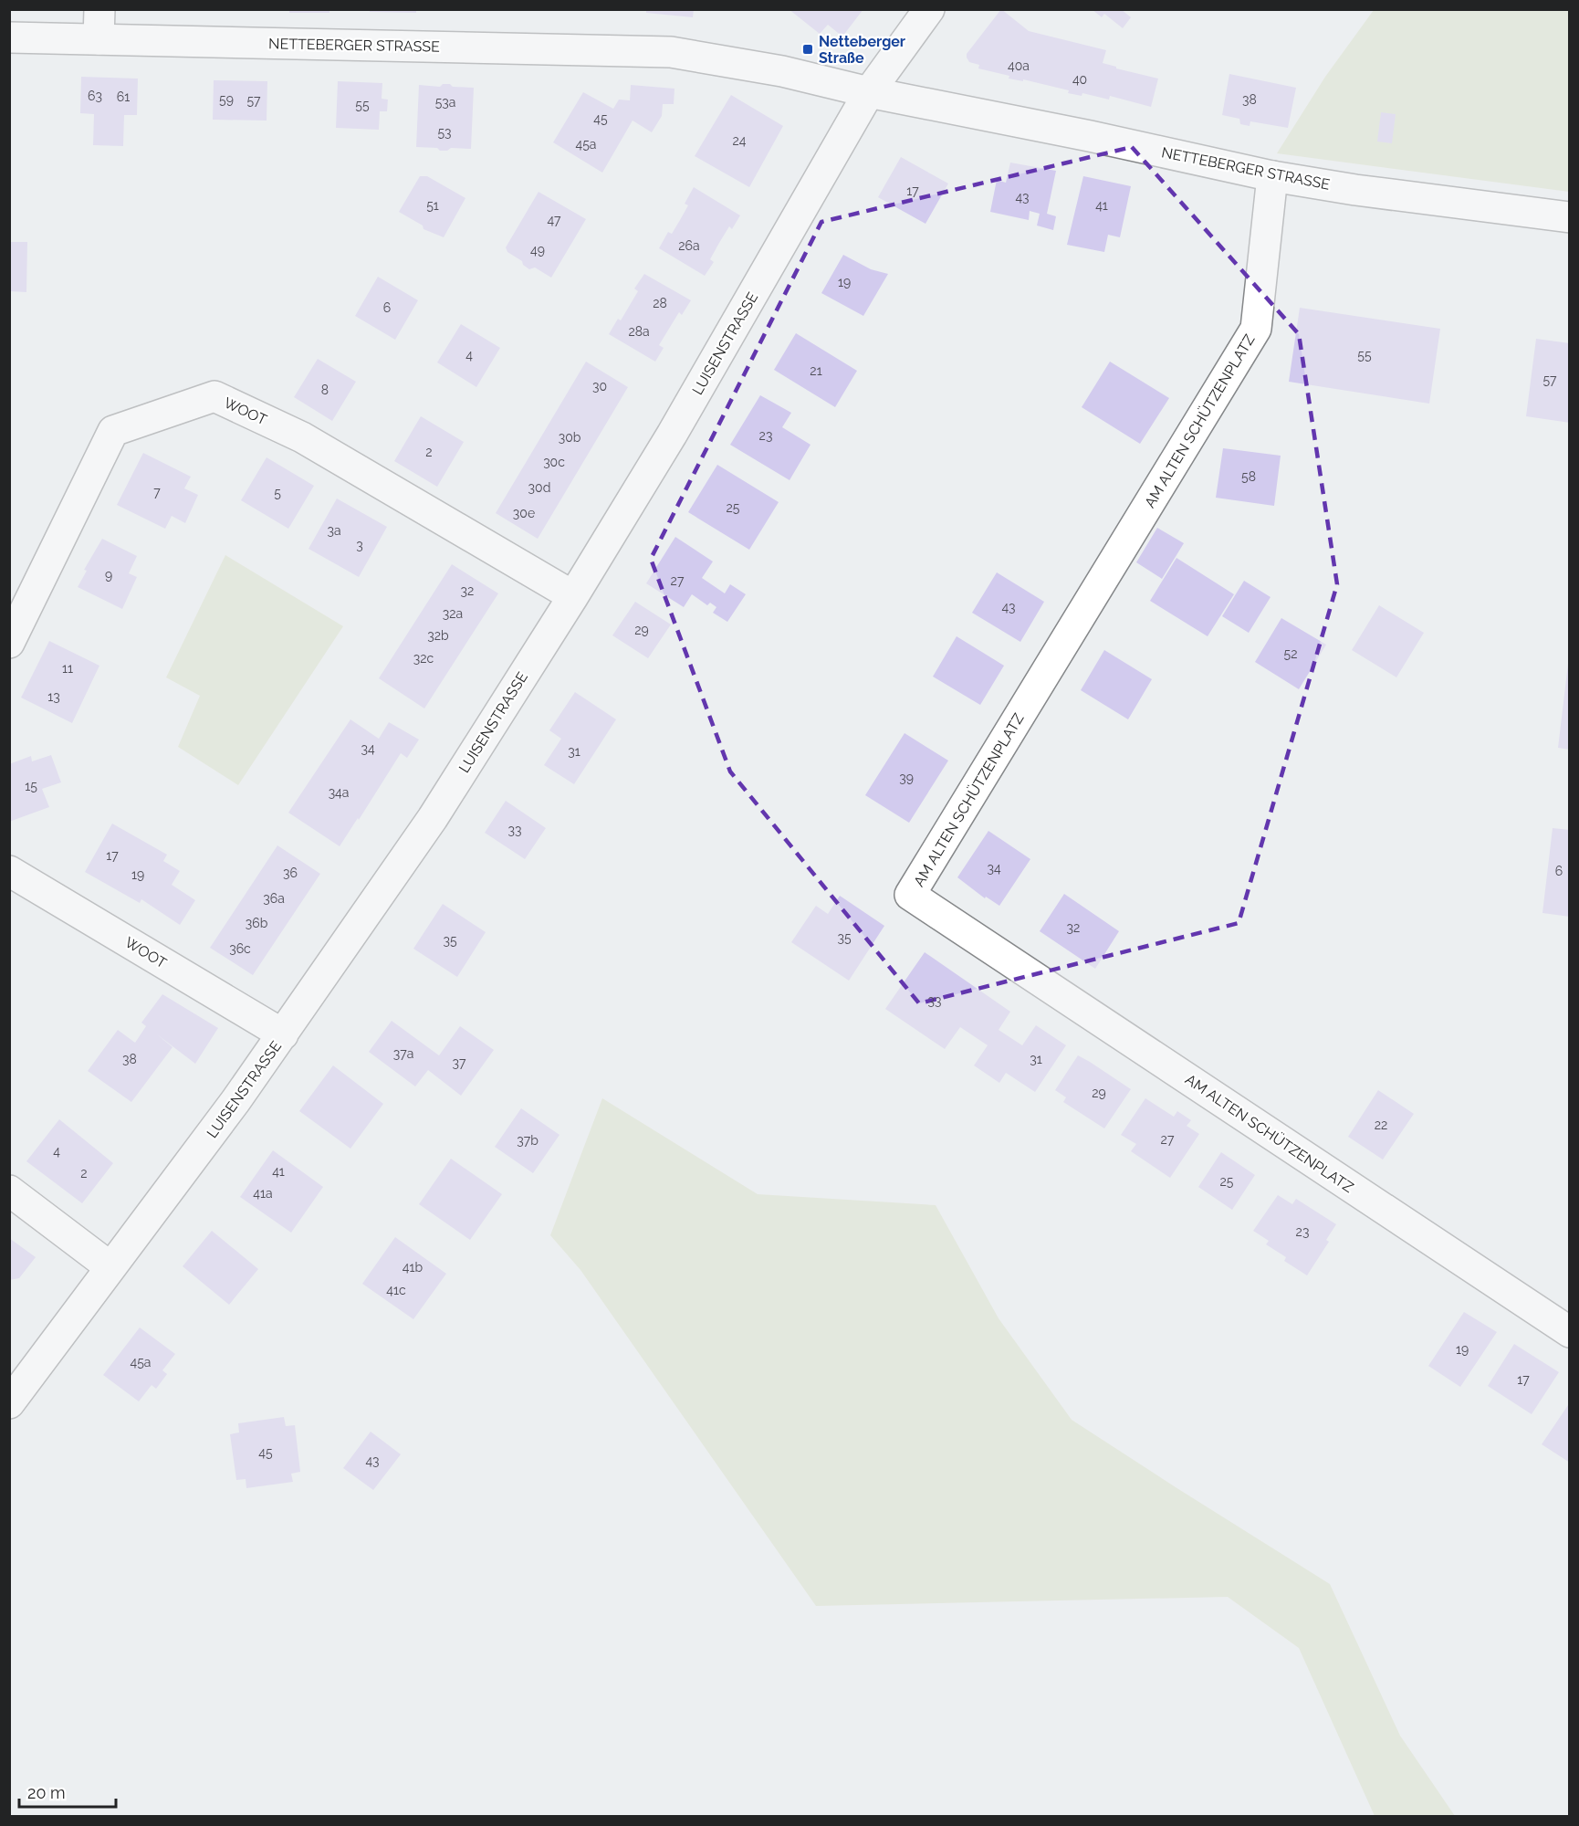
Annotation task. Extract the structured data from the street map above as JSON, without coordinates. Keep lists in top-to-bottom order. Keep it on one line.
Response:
{"streets":{"street":["NETTEBERGER STRASSE","LUISENSTRASSE","WOOT","AM ALTEN SCHÜTZENPLATZ"]},"crossings":[["NETTEBERGER STRASSE","LUISENSTRASSE"],["NETTEBERGER STRASSE","AM ALTEN SCHÜTZENPLATZ"],["LUISENSTRASSE","WOOT"]],"places":{"transit":["Netteberger Straße"]},"house_numbers":["40a","40","63","61","59","38","57","53a","55","45","53","24","45a","17","43","51","41","47","26a","49","19","28","6","28a","4","55","21","57","30","8","23","30b","2","30c","58","30d","7","5","25","30e","3a","3","9","27","32","43","32a","29","32b","52","32c","11","13","34","31","39","15","34a","33","17","34","6","36","19","36a","36b","32","35","35","36c","33","37a","38","31","37","29","22","27","37b","4","41","2","25","41a","23","41b","41c","19","45a","17","45","43"],"scale_bar":"20 m"}
